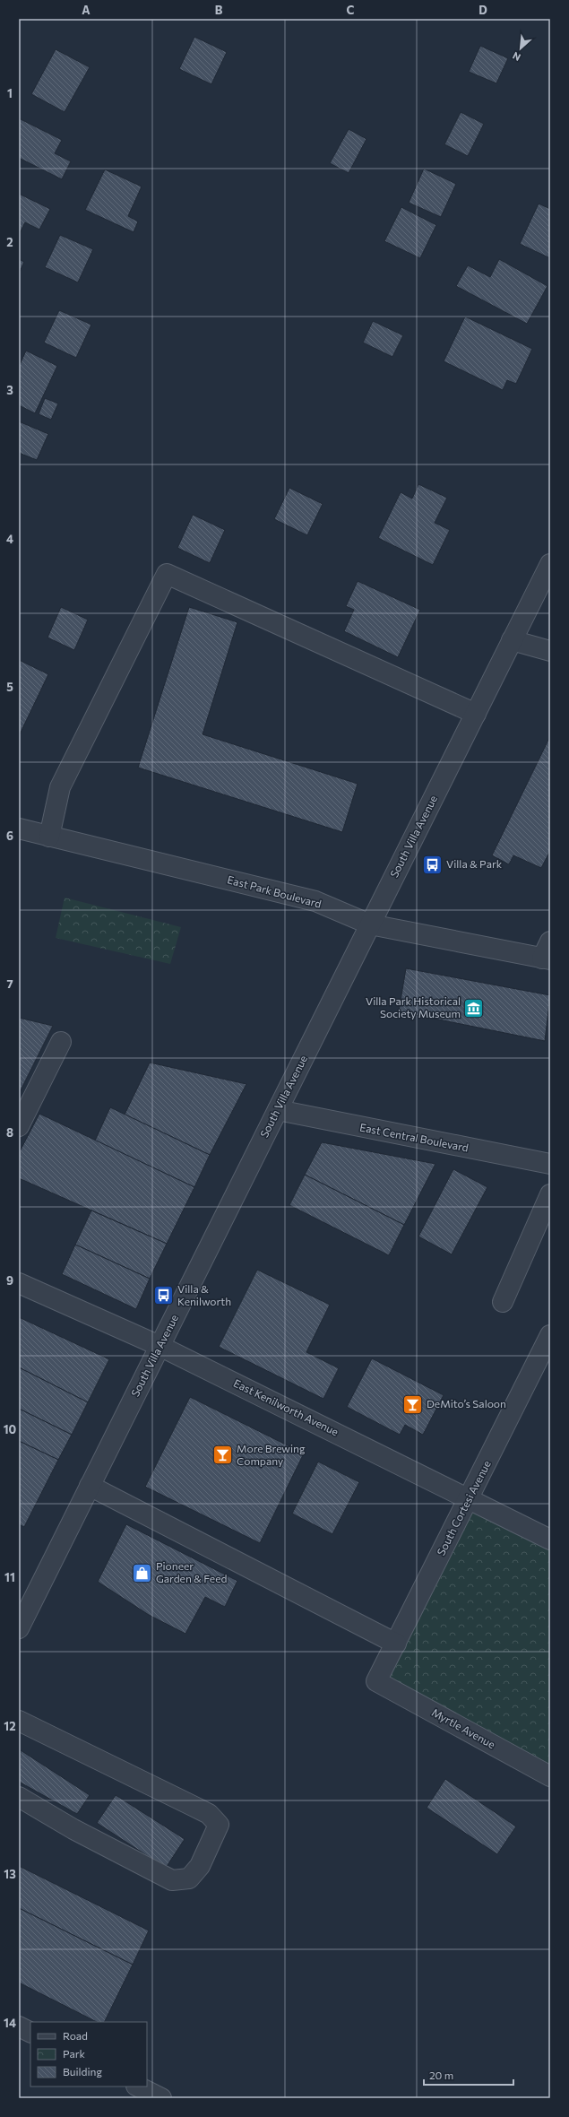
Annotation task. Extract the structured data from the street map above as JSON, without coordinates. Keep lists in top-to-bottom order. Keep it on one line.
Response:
{"streets":{"street":["South Villa Avenue","East Park Boulevard","East Central Boulevard","East Kenilworth Avenue","South Cortesi Avenue","Myrtle Avenue"]},"crossings":[["South Villa Avenue","East Park Boulevard"],["South Villa Avenue","East Central Boulevard"],["South Villa Avenue","East Kenilworth Avenue"],["East Kenilworth Avenue","South Cortesi Avenue"],["South Cortesi Avenue","Myrtle Avenue"]],"places":{"bus stop":["Villa & Park","Villa & Kenilworth"],"museum":["Villa Park Historical Society Museum"],"bar":["DeMito’s Saloon","More Brewing Company"],"shop":["Pioneer Garden & Feed"]},"legend":["Road","Park","Building"],"scale_bar":"20 m","north":"bottom left","grid":{"columns":["A","B","C","D"],"rows":["1","2","3","4","5","6","7","8","9","10","11","12","13","14"]}}
